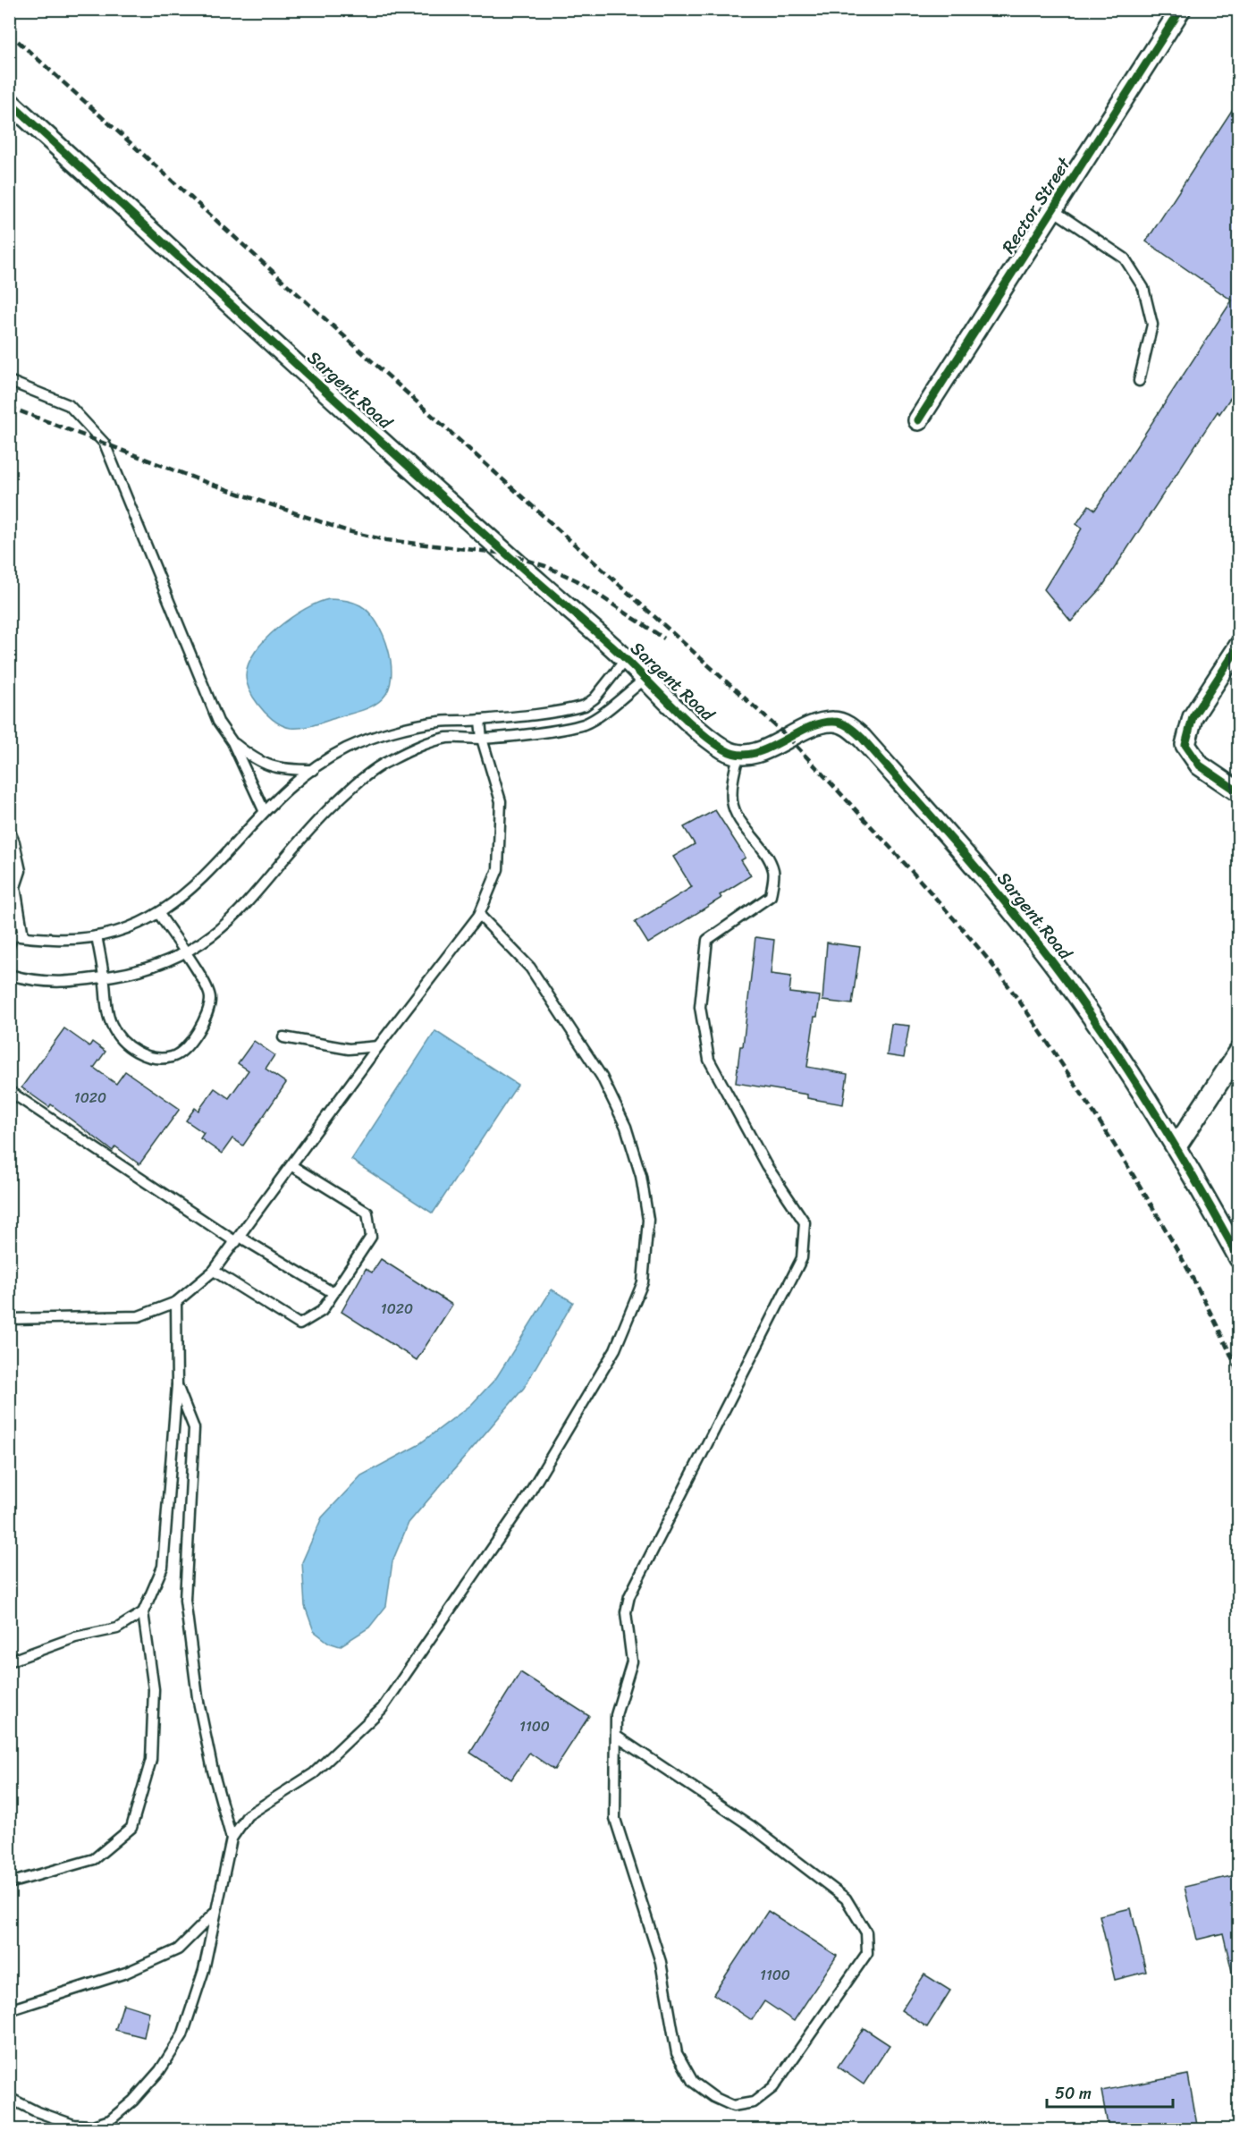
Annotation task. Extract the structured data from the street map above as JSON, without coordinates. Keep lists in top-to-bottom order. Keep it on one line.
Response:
{"streets":{"street":["Rector Street","Sargent Road"]},"house_numbers":["1020","1020","1100","1100"],"scale_bar":"50 m"}
